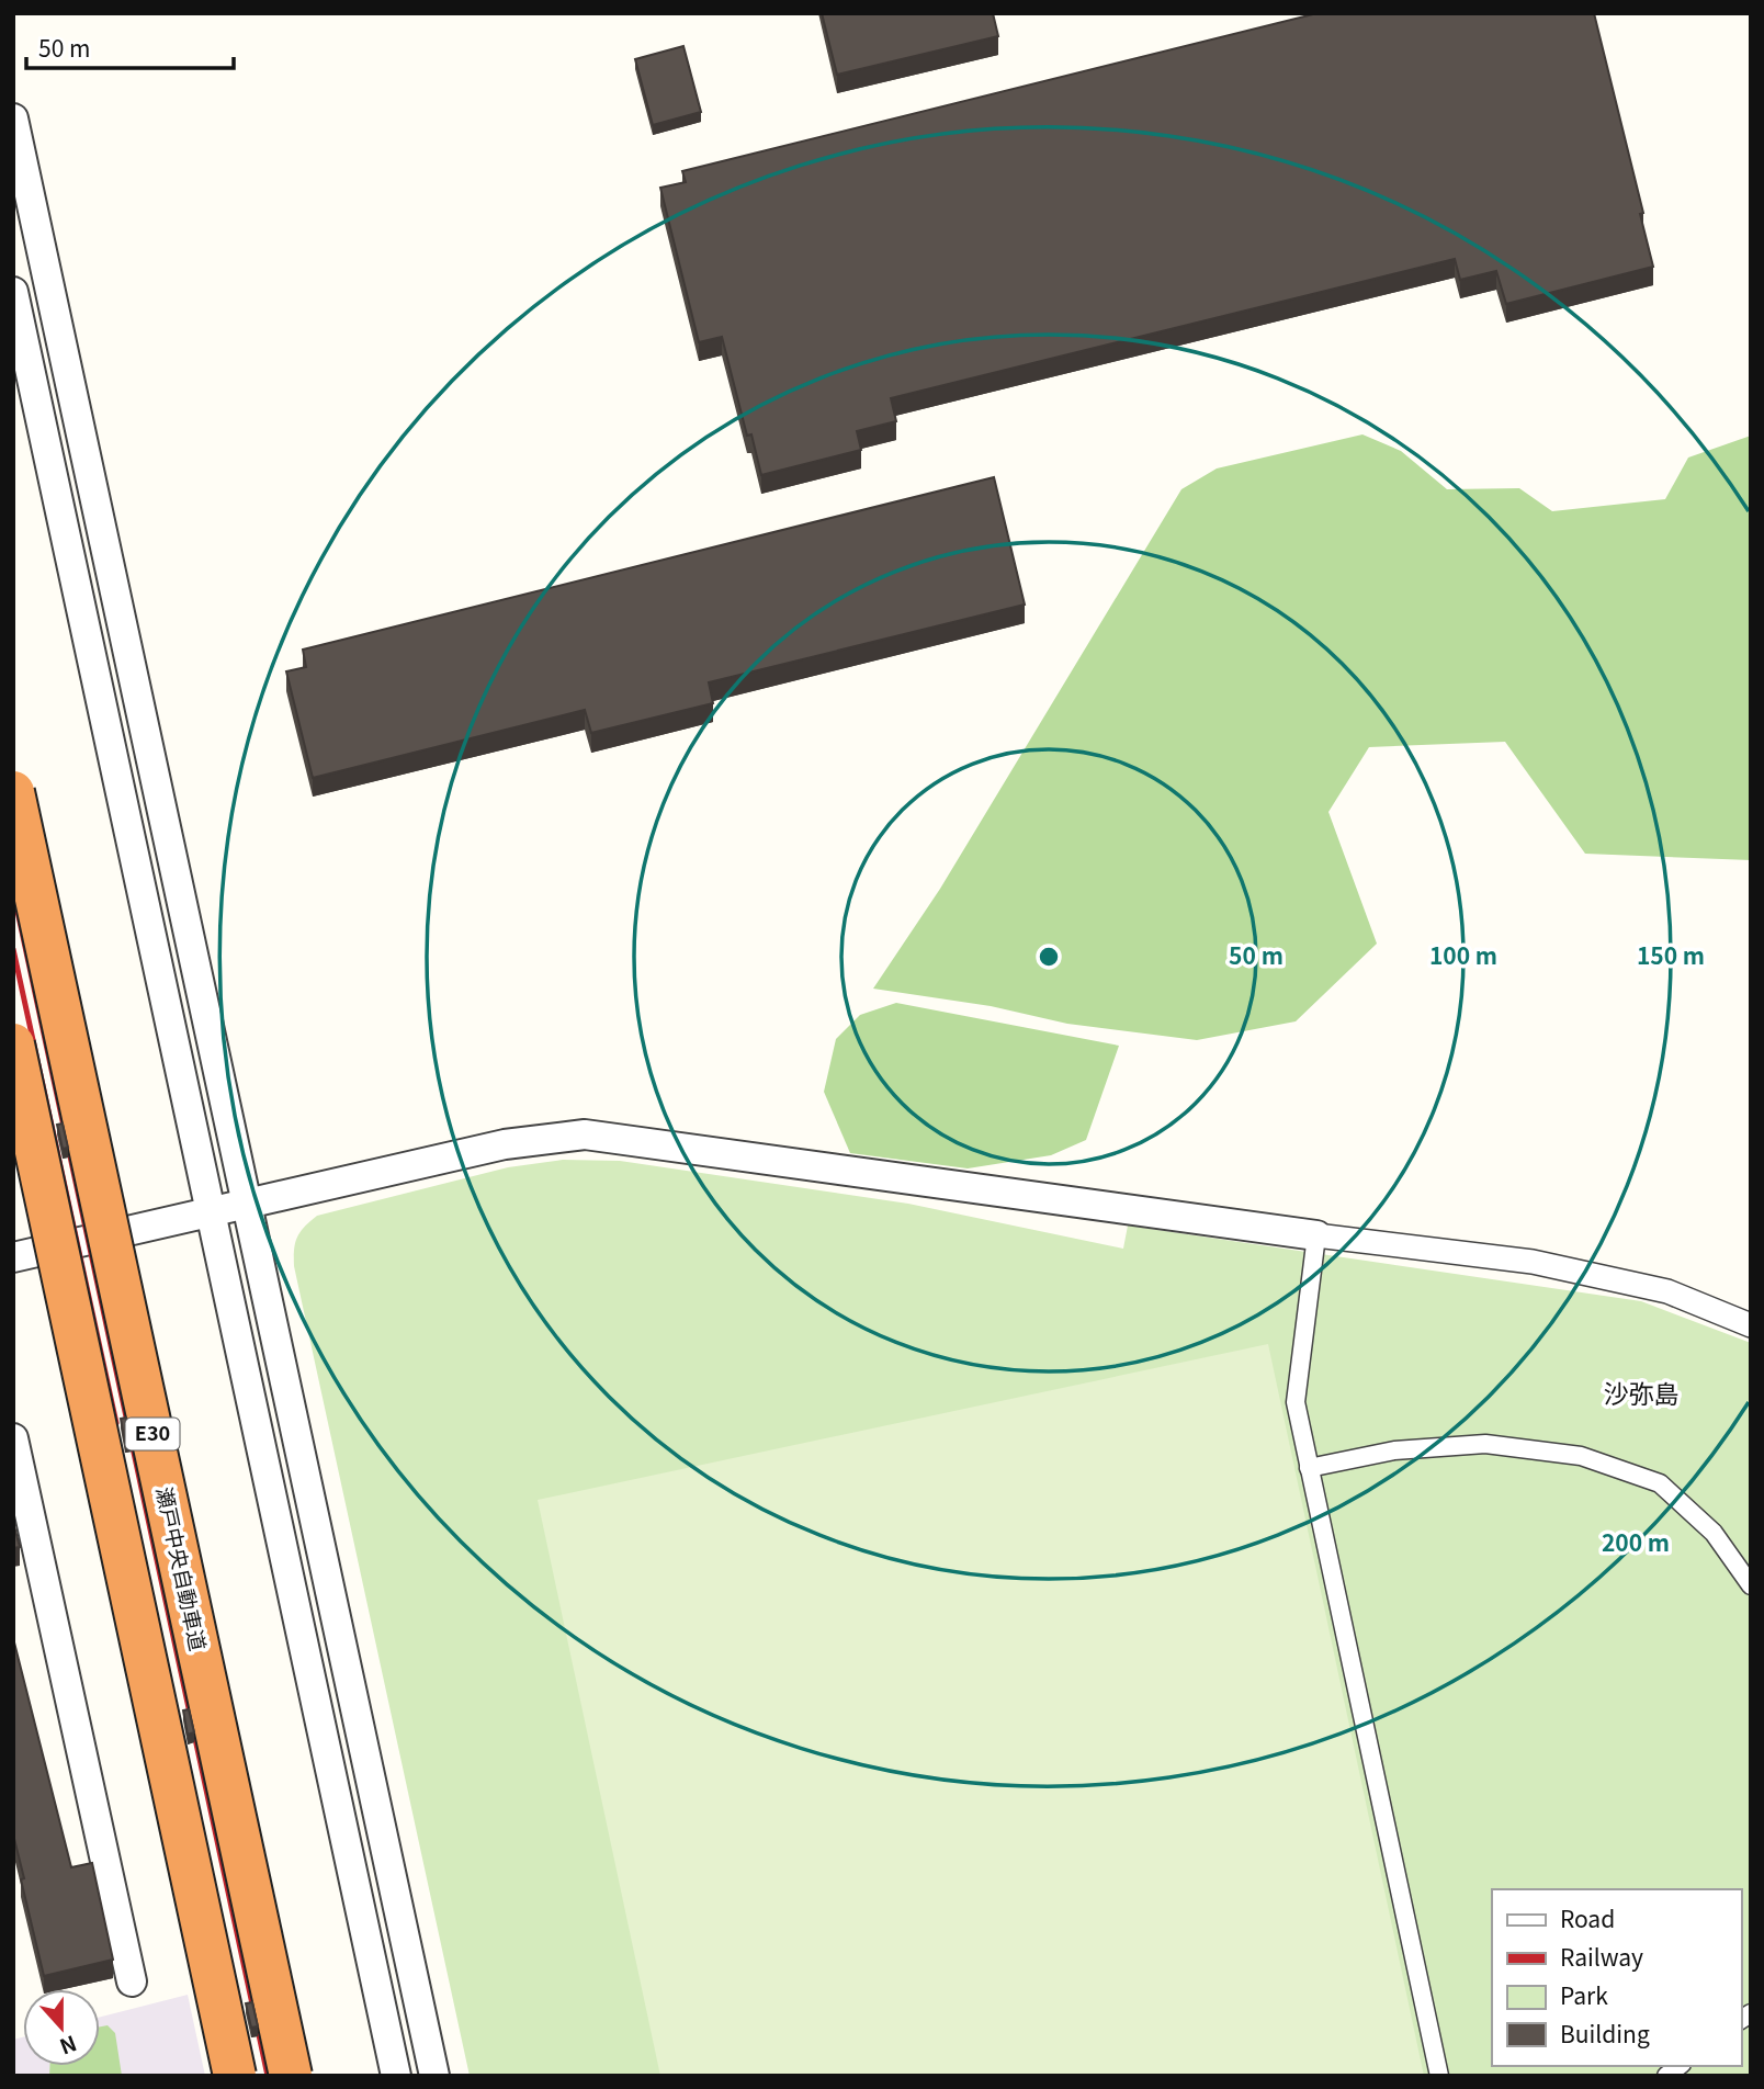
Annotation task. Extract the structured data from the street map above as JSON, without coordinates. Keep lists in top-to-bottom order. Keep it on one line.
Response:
{"streets":{"highway":["E30","瀬戸中央自動車道"]},"districts":["沙弥島"],"legend":["Road","Railway","Park","Building"],"scale_bar":"50 m","north":"bottom","rings":["50 m","100 m","150 m","200 m"]}
